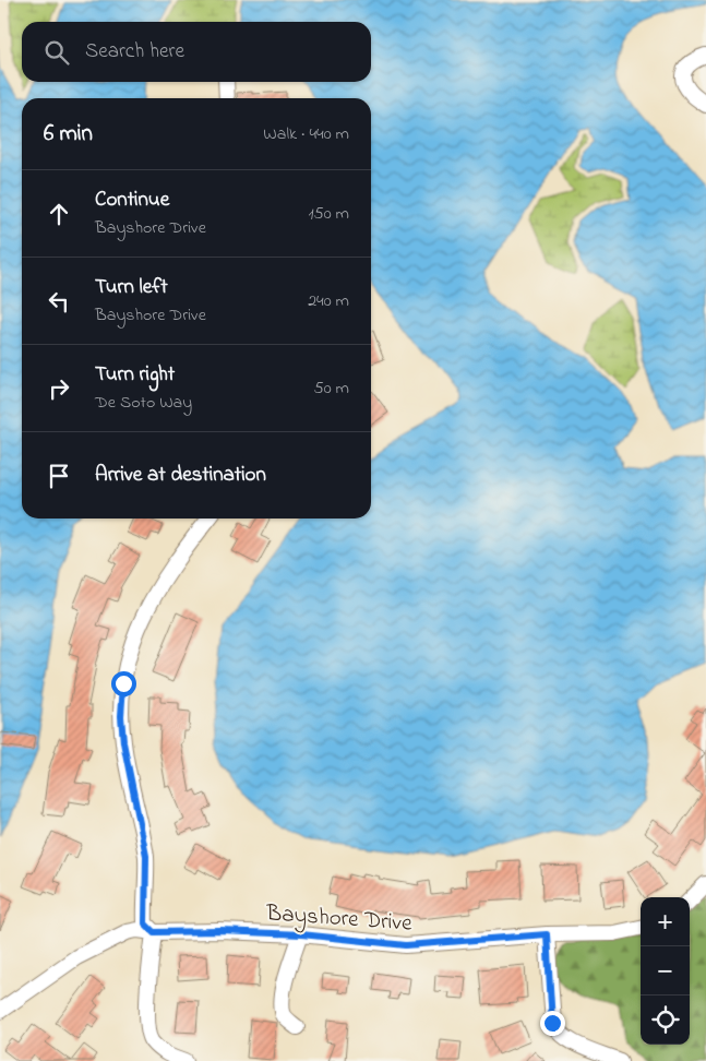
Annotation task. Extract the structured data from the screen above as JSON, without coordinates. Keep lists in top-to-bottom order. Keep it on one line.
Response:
{"streets":{"street":["Bayshore Drive"]},"page":{"search":"Search here","heading":["6 min","Walk · 440 m"],"list":[["Continue","Bayshore Drive","150 m"],["Turn left","Bayshore Drive","240 m"],["Turn right","De Soto Way","50 m"],"Arrive at destination"],"map_buttons":["+","−"]}}
